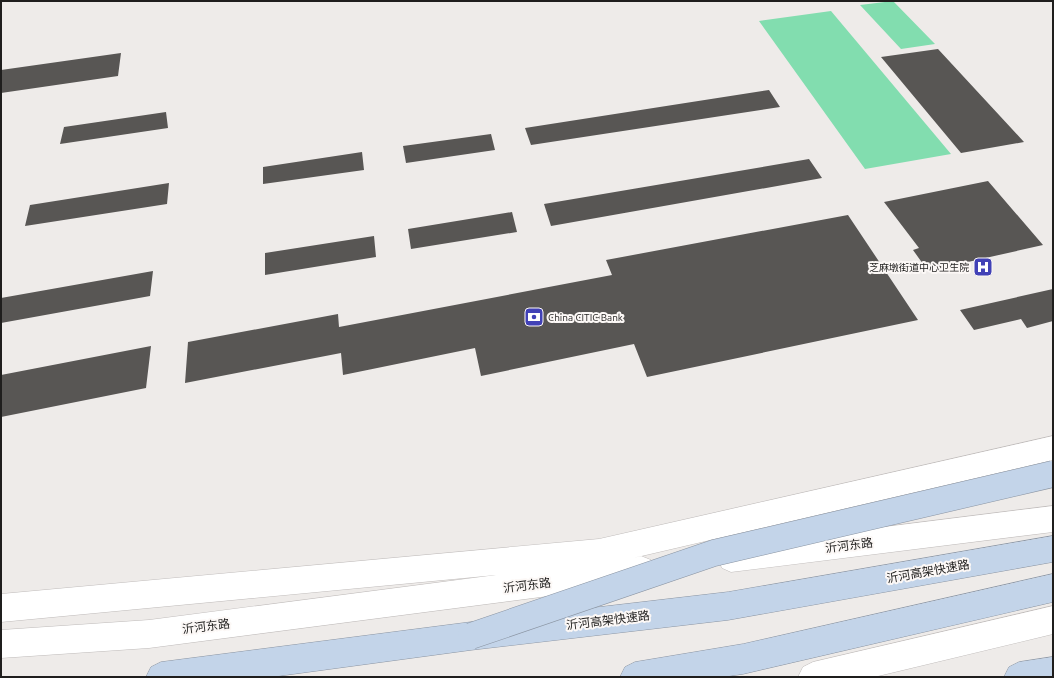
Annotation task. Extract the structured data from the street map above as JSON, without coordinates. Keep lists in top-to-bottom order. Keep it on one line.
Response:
{"streets":{"highway":["沂河高架快速路"],"main road":["沂河东路"]},"places":{"hospital":["芝麻墩街道中心卫生院"],"bank":["China CITIC Bank"]}}
